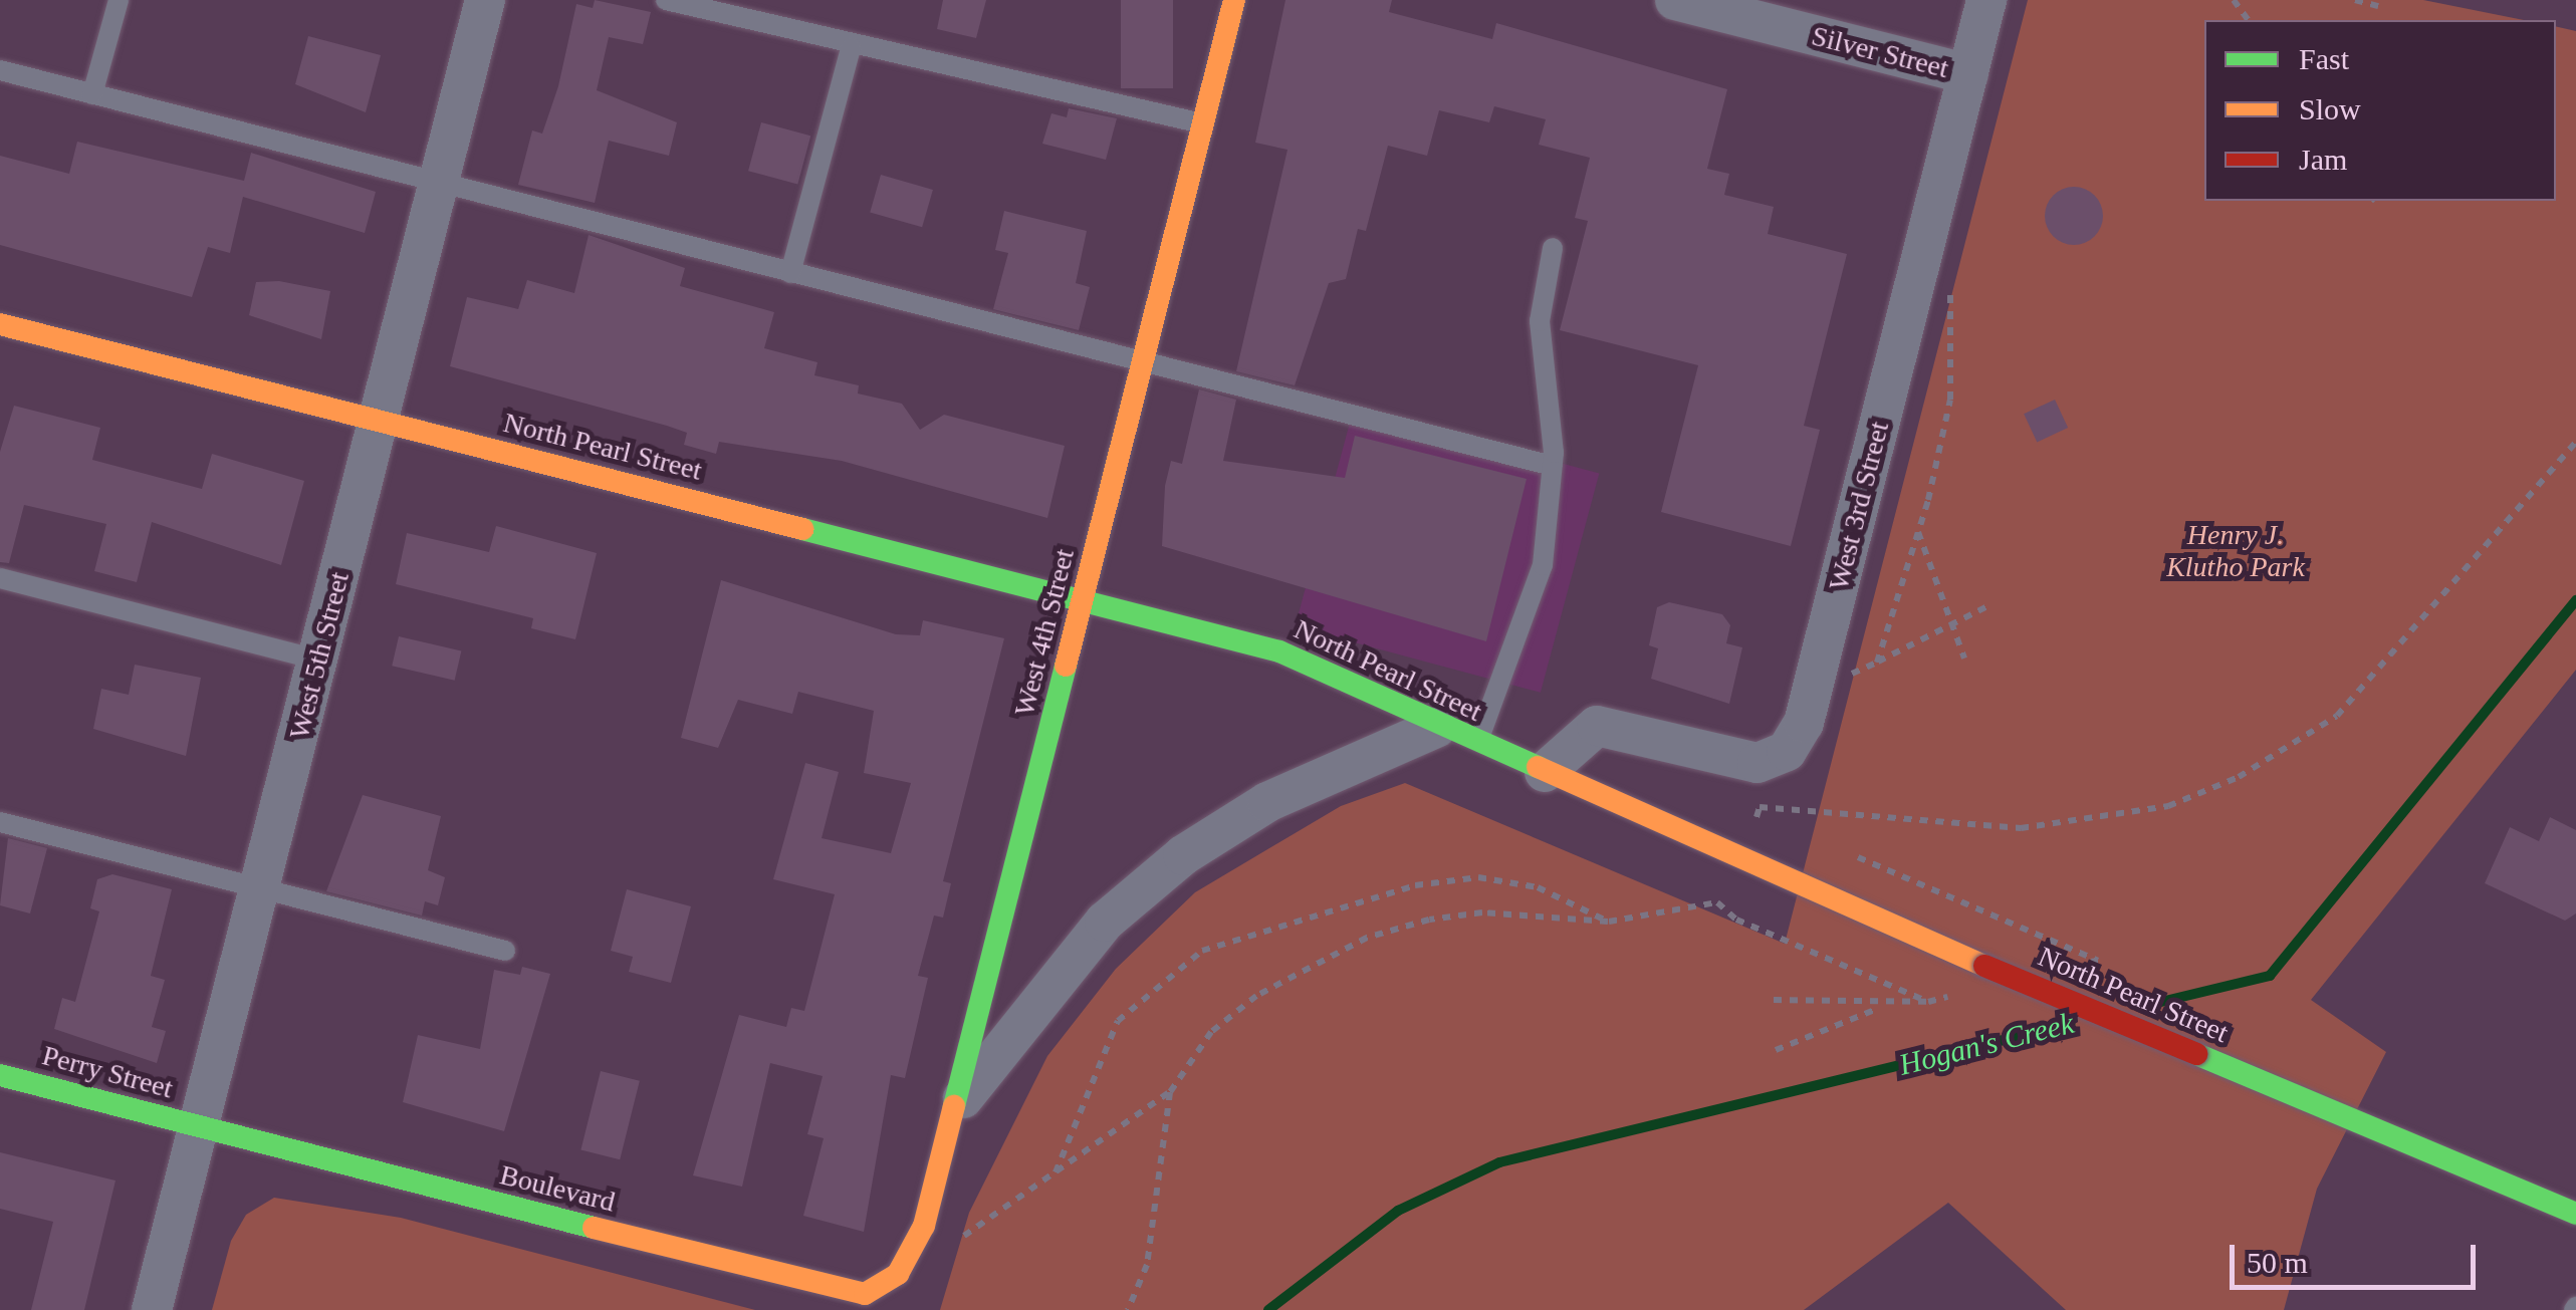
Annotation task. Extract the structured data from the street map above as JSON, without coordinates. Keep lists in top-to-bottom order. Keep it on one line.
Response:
{"streets":{"street":["Silver Street","North Pearl Street","West 3rd Street","West 4th Street","West 5th Street","Perry Street","Boulevard"]},"crossings":[["Silver Street","West 3rd Street"],["North Pearl Street","West 3rd Street"],["North Pearl Street","West 4th Street"],["North Pearl Street","West 5th Street"],["West 4th Street","Boulevard"],["West 5th Street","Perry Street"],["West 5th Street","Boulevard"],["Perry Street","Boulevard"]],"water":["Hogan's Creek"],"parks":["Henry J. Klutho Park"],"legend":["Fast","Slow","Jam"],"scale_bar":"50 m"}
